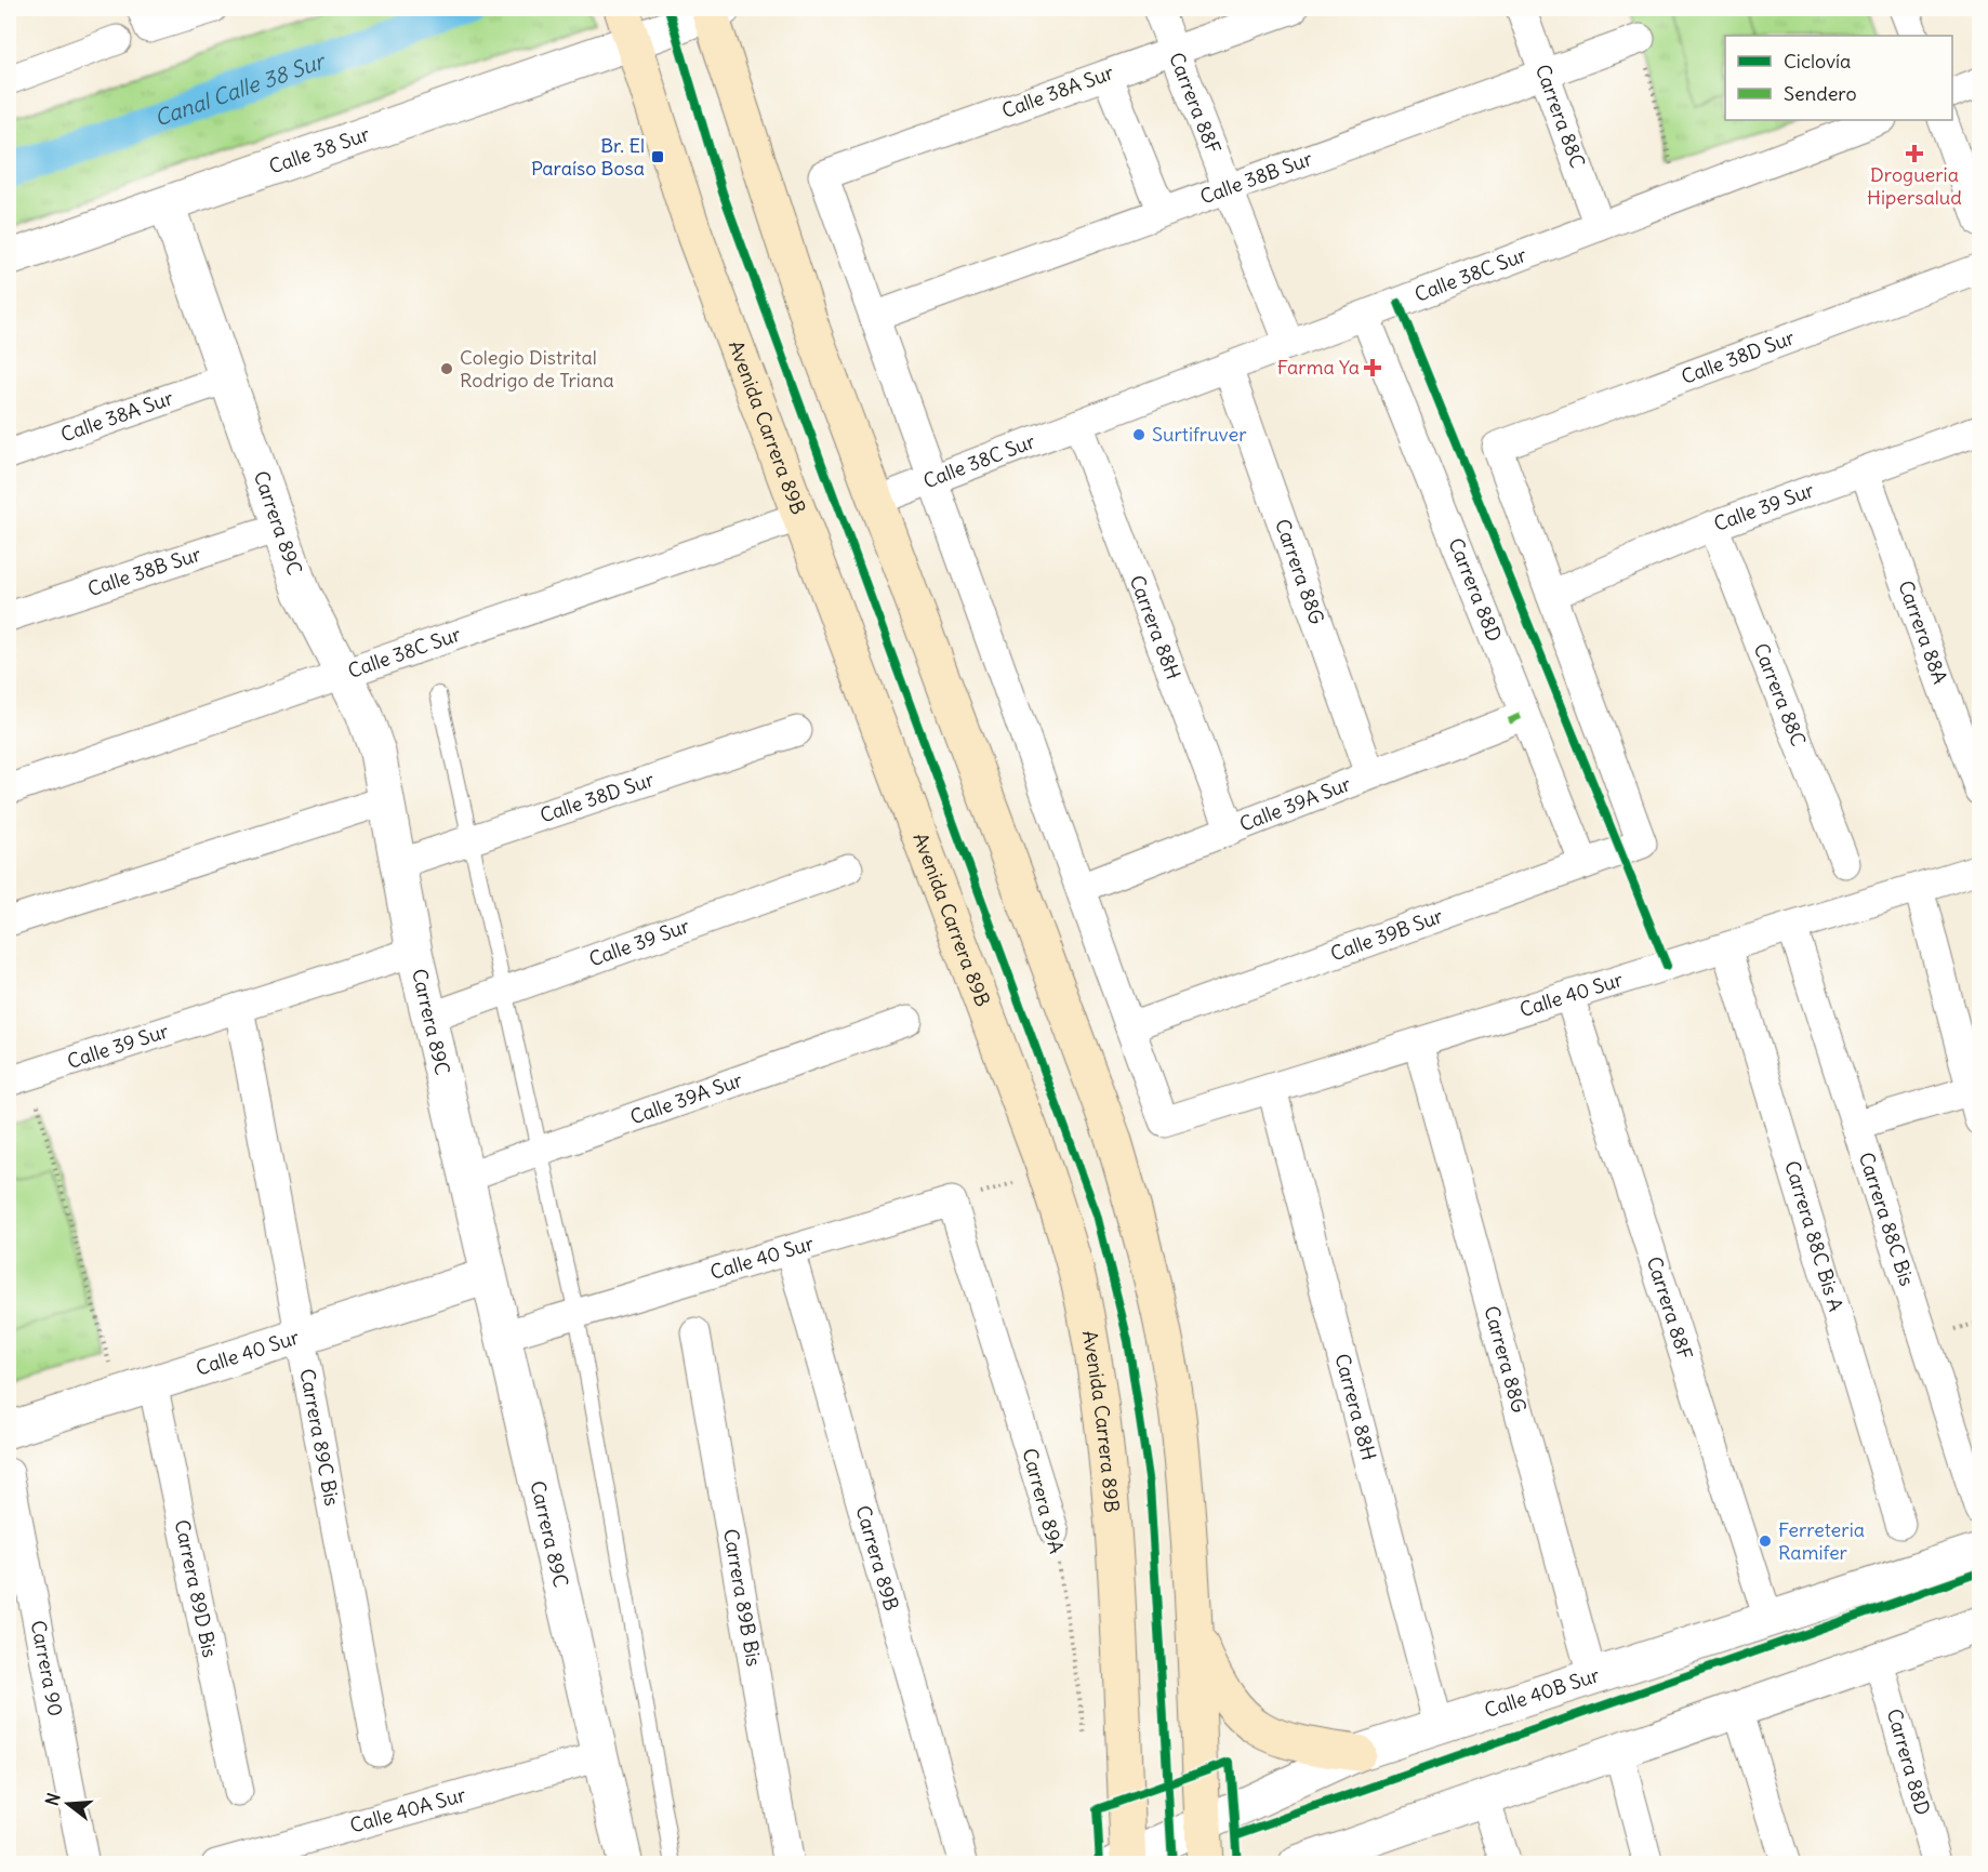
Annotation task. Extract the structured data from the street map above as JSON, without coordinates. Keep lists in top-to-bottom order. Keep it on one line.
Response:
{"streets":{"main road":["Avenida Carrera 89B"],"street":["Calle 38A Sur","Carrera 88F","Carrera 88C","Calle 38 Sur","Calle 38B Sur","Calle 38C Sur","Calle 38D Sur","Calle 39 Sur","Carrera 89C","Carrera 88G","Carrera 88D","Carrera 88H","Carrera 88A","Calle 39A Sur","Calle 39B Sur","Calle 40 Sur","Carrera 88C Bis","Carrera 88C Bis A","Carrera 89C Bis","Carrera 89A","Carrera 89B","Carrera 89D Bis","Carrera 89B Bis","Carrera 90","Calle 40B Sur","Calle 40A Sur"]},"crossings":[["Calle 38A Sur","Carrera 88F"],["Calle 38A Sur","Calle 38B Sur"],["Calle 38A Sur","Carrera 89C"],["Carrera 88F","Calle 38B Sur"],["Carrera 88F","Calle 38C Sur"],["Carrera 88F","Calle 40 Sur"],["Carrera 88F","Calle 40B Sur"],["Carrera 88C","Calle 38B Sur"],["Carrera 88C","Calle 38C Sur"],["Carrera 88C","Calle 39 Sur"],["Calle 38 Sur","Avenida Carrera 89B"],["Calle 38 Sur","Carrera 89C"],["Calle 38B Sur","Carrera 89C"],["Calle 38C Sur","Avenida Carrera 89B"],["Calle 38C Sur","Carrera 89C"],["Calle 38C Sur","Carrera 88G"],["Calle 38C Sur","Carrera 88D"],["Calle 38C Sur","Carrera 88H"],["Calle 38D Sur","Calle 39 Sur"],["Calle 38D Sur","Carrera 89C"],["Calle 38D Sur","Calle 39B Sur"],["Avenida Carrera 89B","Calle 40B Sur"],["Calle 39 Sur","Carrera 89C"],["Calle 39 Sur","Carrera 88A"],["Calle 39 Sur","Calle 39B Sur"],["Calle 39 Sur","Carrera 89C Bis"],["Carrera 89C","Calle 39A Sur"],["Carrera 89C","Calle 40 Sur"],["Carrera 89C","Calle 40A Sur"],["Carrera 88G","Calle 39A Sur"],["Carrera 88G","Calle 40 Sur"],["Carrera 88G","Calle 40B Sur"],["Carrera 88D","Calle 39B Sur"],["Carrera 88H","Calle 39A Sur"],["Carrera 88H","Calle 40 Sur"],["Carrera 88H","Calle 40B Sur"],["Calle 39B Sur","Calle 40 Sur"],["Calle 40 Sur","Carrera 88C Bis"],["Calle 40 Sur","Carrera 88C Bis A"],["Calle 40 Sur","Carrera 89C Bis"],["Calle 40 Sur","Carrera 89A"],["Calle 40 Sur","Carrera 89B"],["Calle 40 Sur","Carrera 89D Bis"]],"water":["Canal Calle 38 Sur"],"places":{"health":["Drogueria Hipersalud","Farma Ya"],"transit":["Br. El Paraíso Bosa"],"other":["Colegio Distrital Rodrigo de Triana","Surtifruver","Ferreteria Ramifer"]},"legend":["Ciclovía","Sendero"],"north":"left"}
